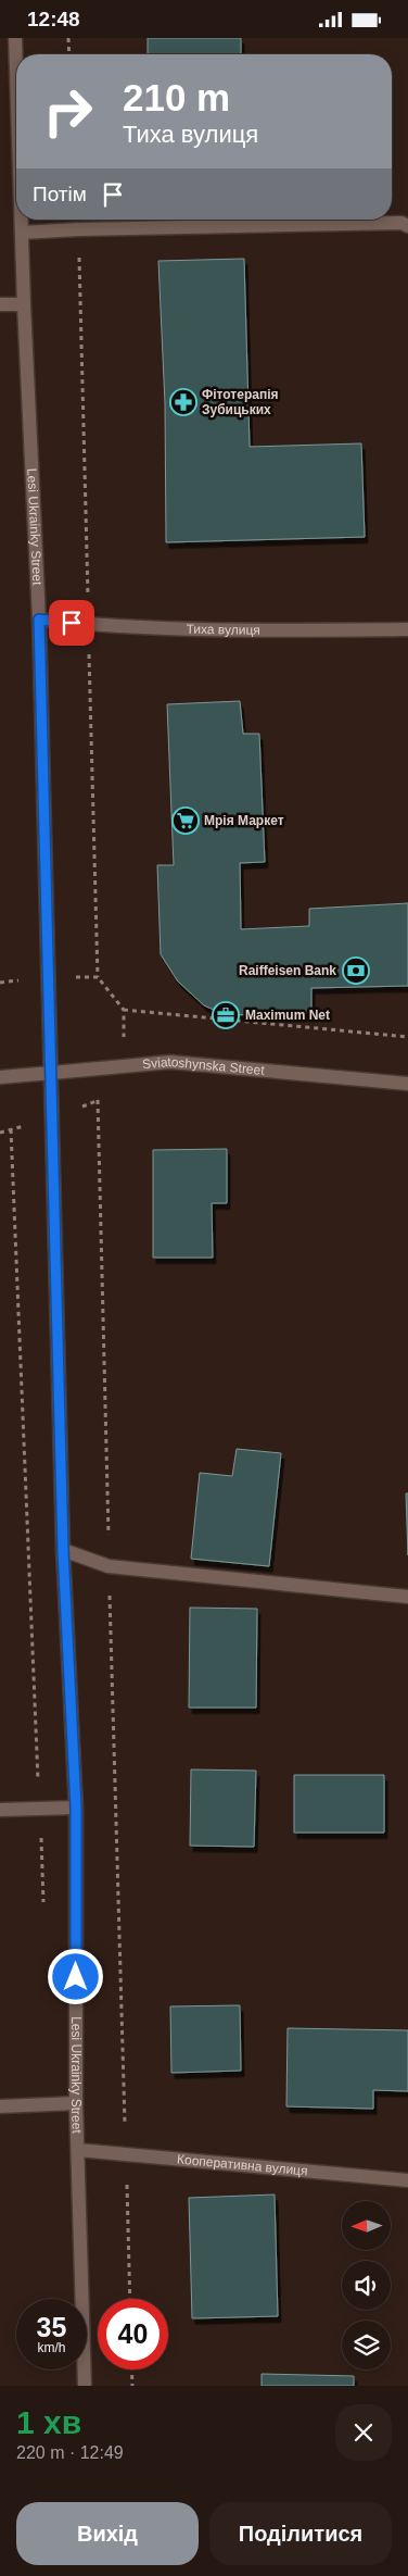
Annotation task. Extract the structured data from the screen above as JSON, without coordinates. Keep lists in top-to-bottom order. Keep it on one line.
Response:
{"streets":{"street":["Lesi Ukrainky Street","Тиха вулиця","Sviatoshynska Street","Кооперативна вулиця"]},"crossings":[["Lesi Ukrainky Street","Тиха вулиця"],["Lesi Ukrainky Street","Sviatoshynska Street"],["Lesi Ukrainky Street","Кооперативна вулиця"]],"places":{"pharmacy":["Фітотерапія Зубицьких"],"supermarket":["Мрія Маркет"],"bank":["Raiffeisen Bank"],"office":["Maximum Net"]},"north":"left","page":{"status":"12:48","turn":["210 m","Тиха вулиця"],"then":"Потім","speed":"35 km/h","limit":"40","heading":["1 хв","220 m · 12:49"],"buttons":["Вихід","Поділитися"]}}
